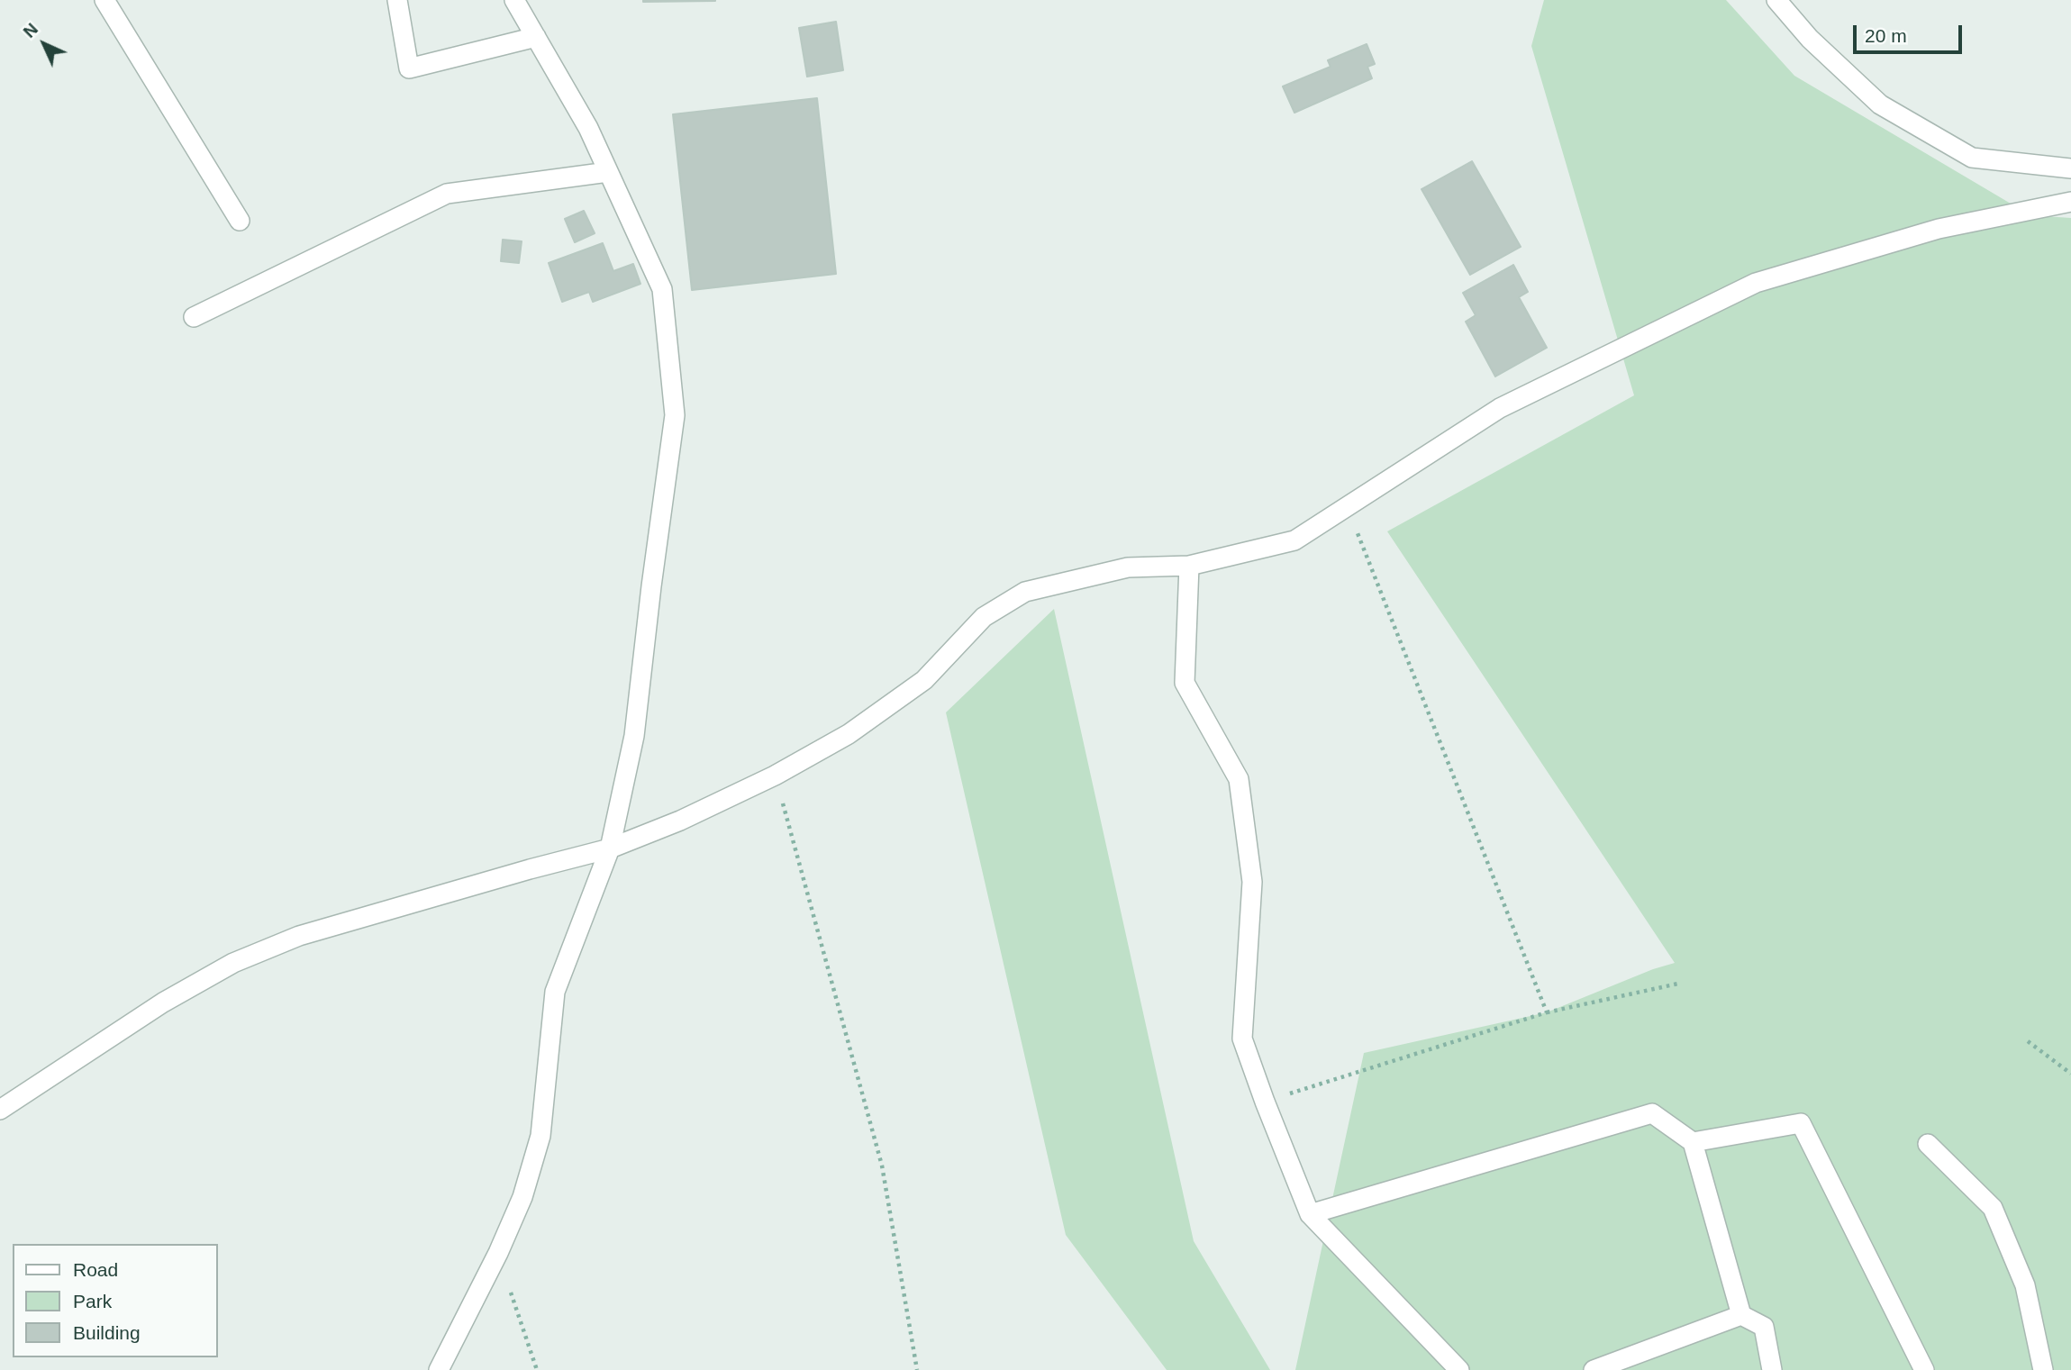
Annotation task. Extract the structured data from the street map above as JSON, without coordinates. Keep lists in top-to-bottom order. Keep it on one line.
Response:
{"legend":["Road","Park","Building"],"scale_bar":"20 m","north":"top left"}
